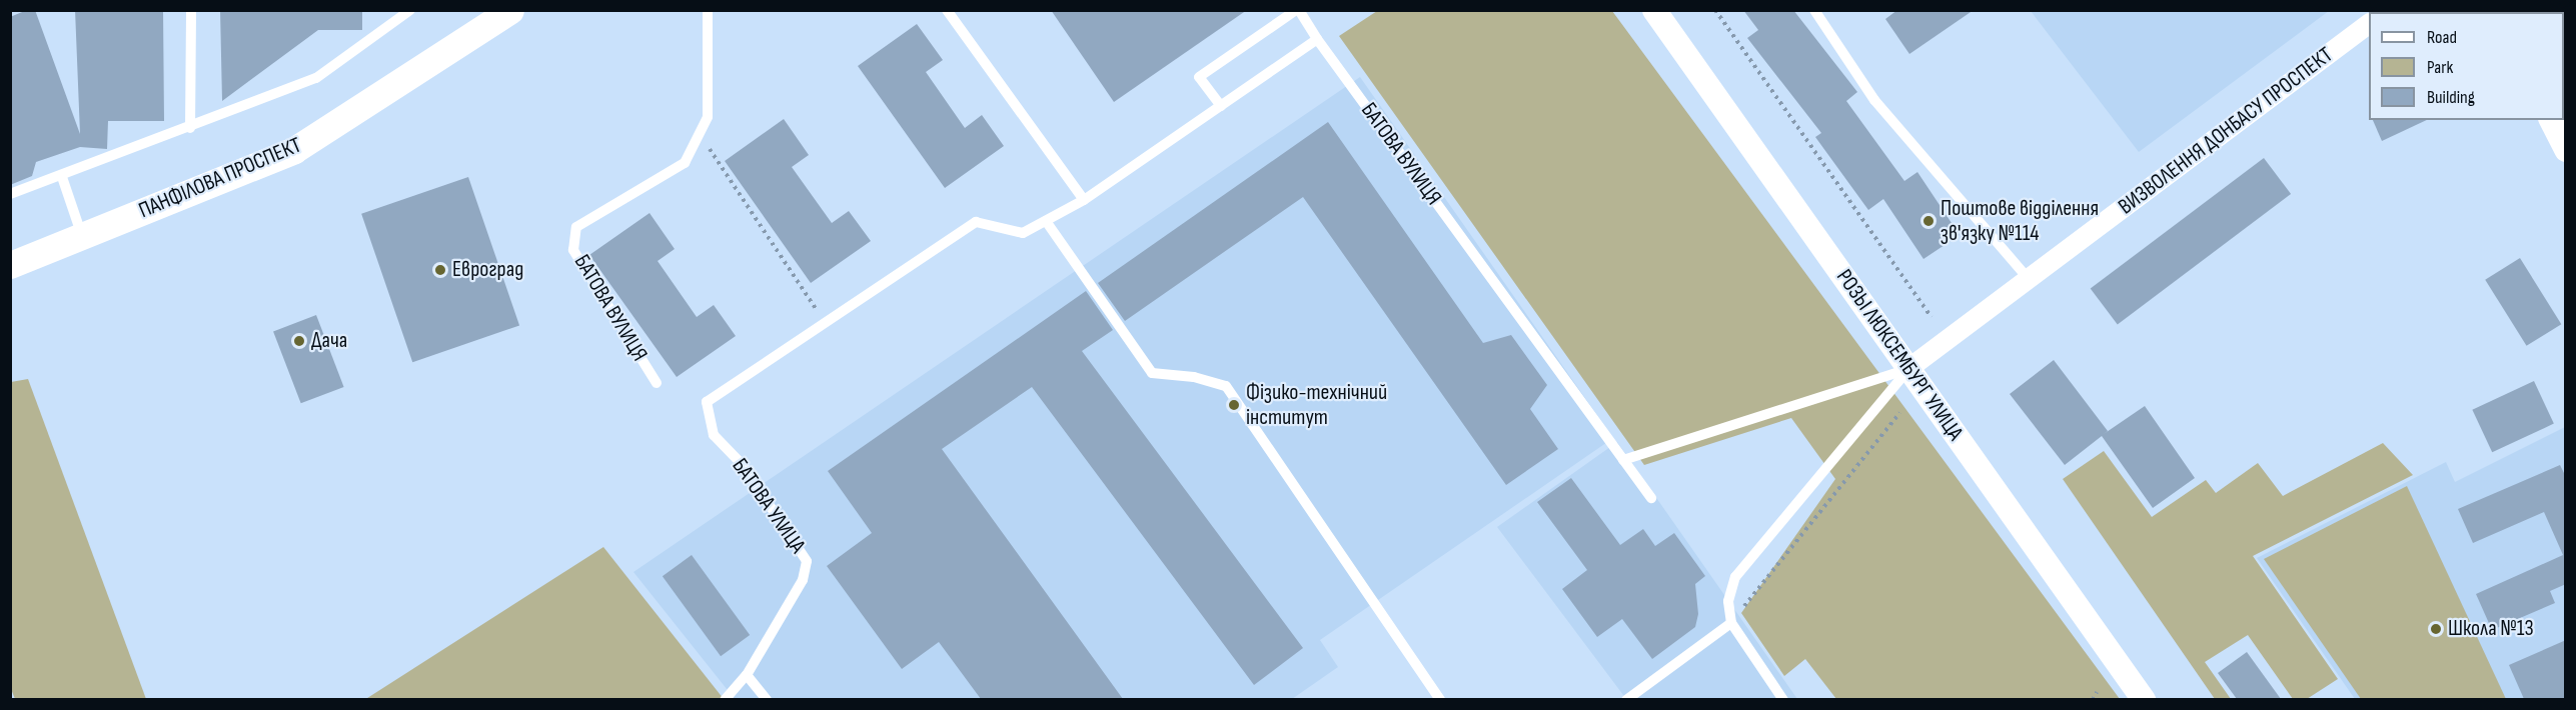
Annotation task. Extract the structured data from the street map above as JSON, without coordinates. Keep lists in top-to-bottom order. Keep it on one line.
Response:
{"streets":{"main road":["ПАНФІЛОВА ПРОСПЕКТ"],"street":["ВИЗВОЛЕННЯ ДОНБАСУ ПРОСПЕКТ","РОЗЫ ЛЮКСЕМБУРГ УЛИЦА"],"lane":["БАТОВА ВУЛИЦЯ","БАТОВА УЛИЦА"]},"crossings":[["ВИЗВОЛЕННЯ ДОНБАСУ ПРОСПЕКТ","РОЗЫ ЛЮКСЕМБУРГ УЛИЦА"]],"places":["Поштове відділення зв'язку №114","Евроград","Дача","Фізико-технічний інститут","Школа №13"],"legend":["Road","Park","Building"]}
